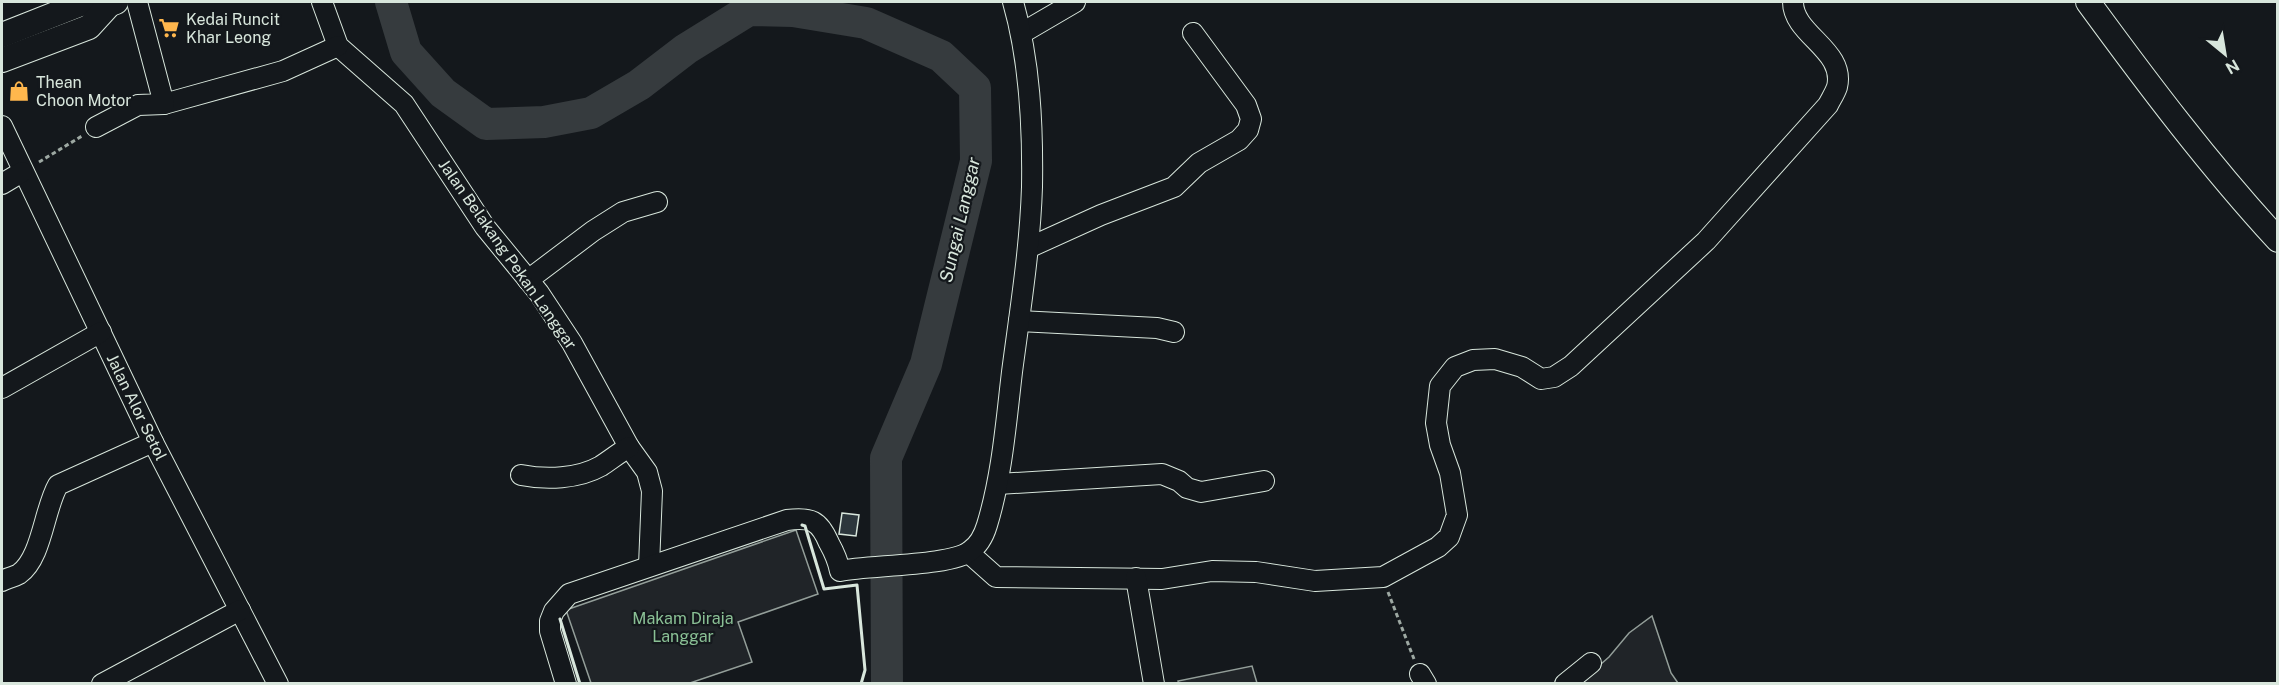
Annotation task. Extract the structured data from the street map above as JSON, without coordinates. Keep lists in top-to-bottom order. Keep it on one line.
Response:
{"streets":{"street":["Jalan Belakang Pekan Langgar","Jalan Alor Setol"]},"water":["Sungai Langgar"],"parks":["Makam Diraja Langgar"],"places":{"supermarket":["Kedai Runcit Khar Leong"],"shop":["Thean Choon Motor"]},"north":"bottom right"}
